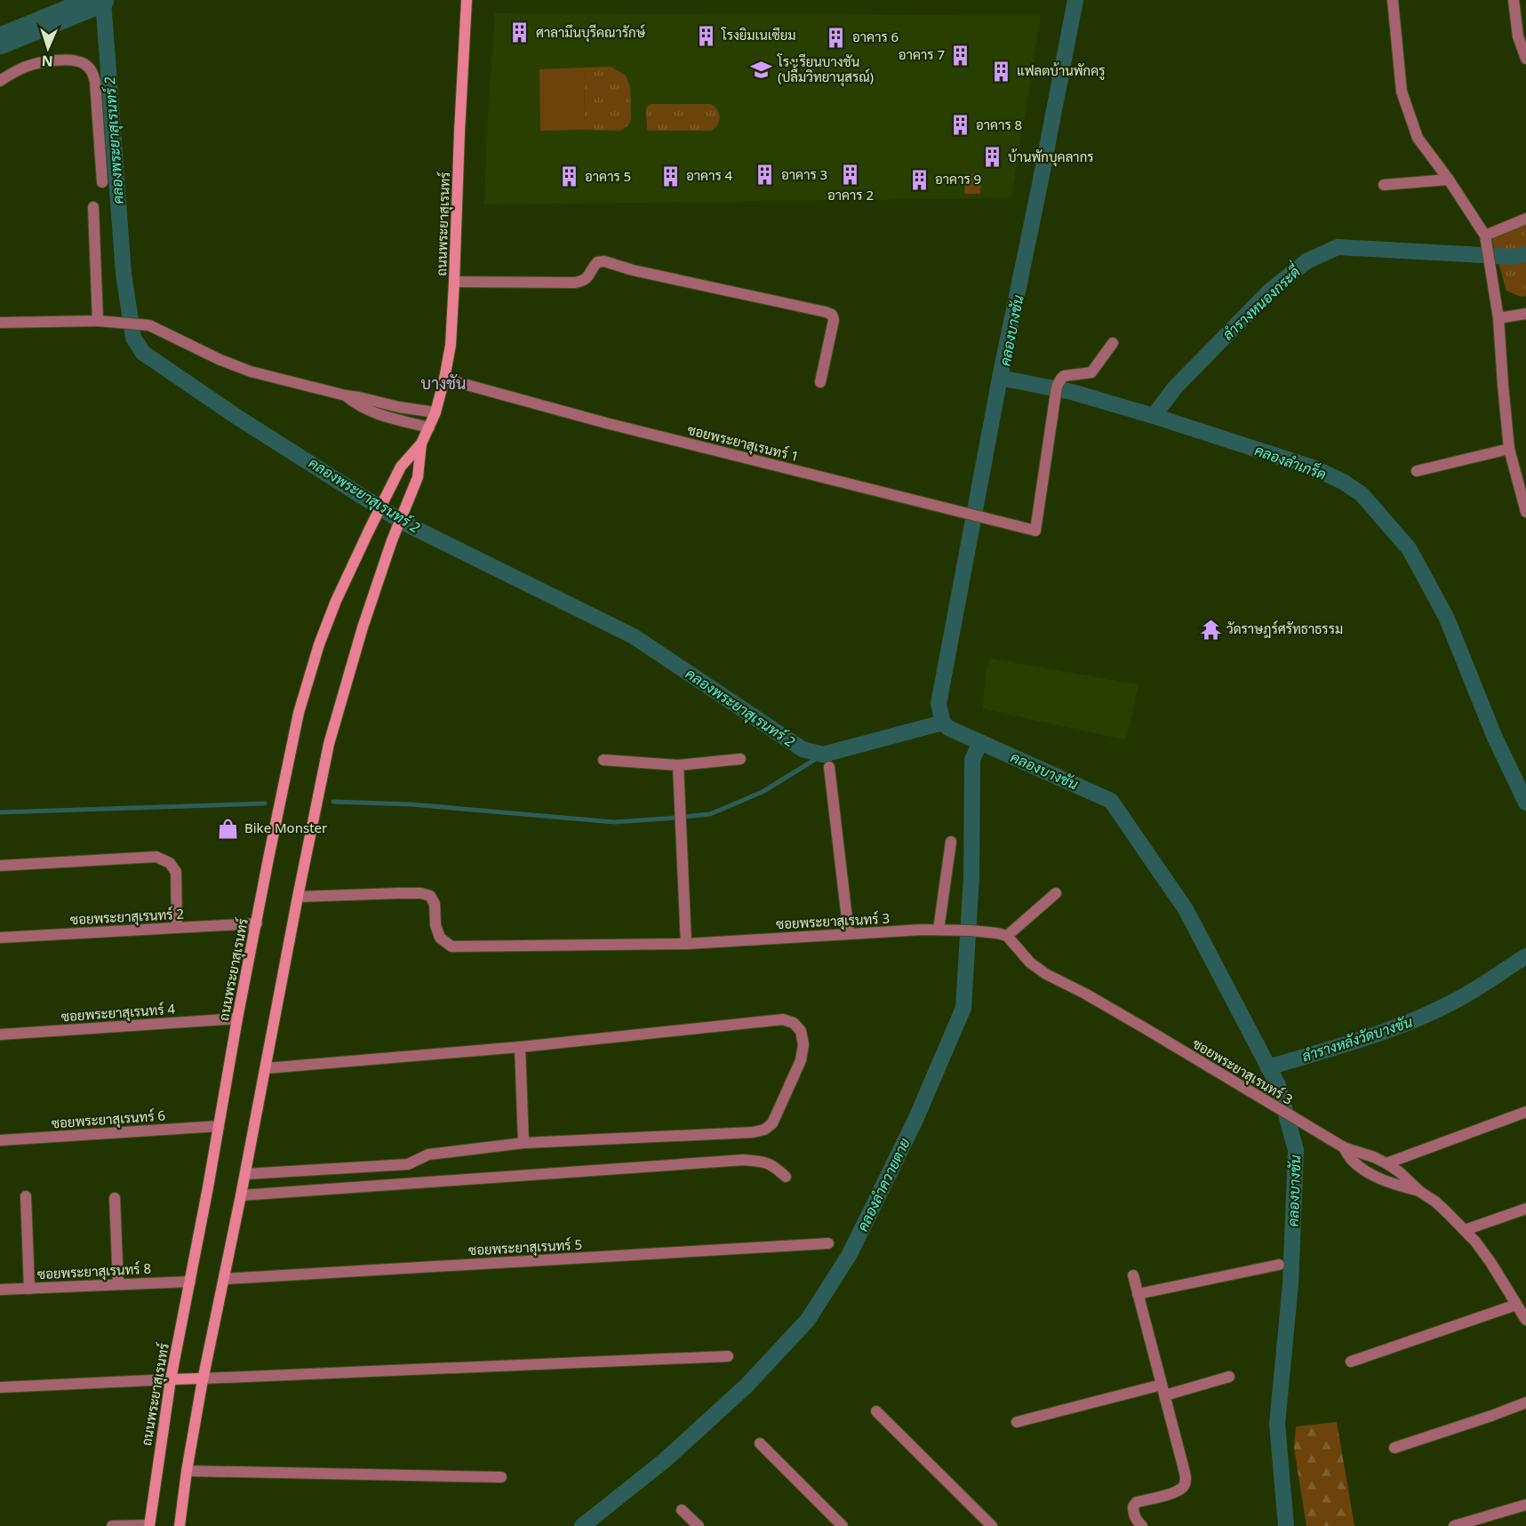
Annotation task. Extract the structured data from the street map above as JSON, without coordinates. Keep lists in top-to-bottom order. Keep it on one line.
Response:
{"streets":{"street":["ถนนพระยาสุเรนทร์","ซอยพระยาสุเรนทร์ 1","ซอยพระยาสุเรนทร์ 2","ซอยพระยาสุเรนทร์ 3","ซอยพระยาสุเรนทร์ 4","ซอยพระยาสุเรนทร์ 6","ซอยพระยาสุเรนทร์ 5","ซอยพระยาสุเรนทร์ 8"]},"crossings":[["ถนนพระยาสุเรนทร์","ซอยพระยาสุเรนทร์ 1"],["ถนนพระยาสุเรนทร์","ซอยพระยาสุเรนทร์ 2"],["ถนนพระยาสุเรนทร์","ซอยพระยาสุเรนทร์ 3"],["ถนนพระยาสุเรนทร์","ซอยพระยาสุเรนทร์ 4"],["ถนนพระยาสุเรนทร์","ซอยพระยาสุเรนทร์ 6"],["ถนนพระยาสุเรนทร์","ซอยพระยาสุเรนทร์ 5"],["ถนนพระยาสุเรนทร์","ซอยพระยาสุเรนทร์ 8"]],"districts":["บางชัน"],"water":["คลองพระยาสุเรนทร์ 2","ลำรางหนองกระดี่","คลองบางชัน","คลองลำเกร็ด","ลำรางหลังวัดบางชัน","คลองลำควายตาย"],"places":{"building":["ศาลามีนบุรีคณารักษ์","โรงยิมเนเซียม","อาคาร 6","อาคาร 7","แฟลตบ้านพักครู","อาคาร 8","บ้านพักบุคลากร","อาคาร 2","อาคาร 3","อาคาร 4","อาคาร 5","อาคาร 9"],"school or university":["โรงเรียนบางชัน (ปลื้มวิทยานุสรณ์)"],"temple":["วัดราษฎร์ศรัทธาธรรม"],"shop":["Bike Monster"]},"north":"bottom"}
